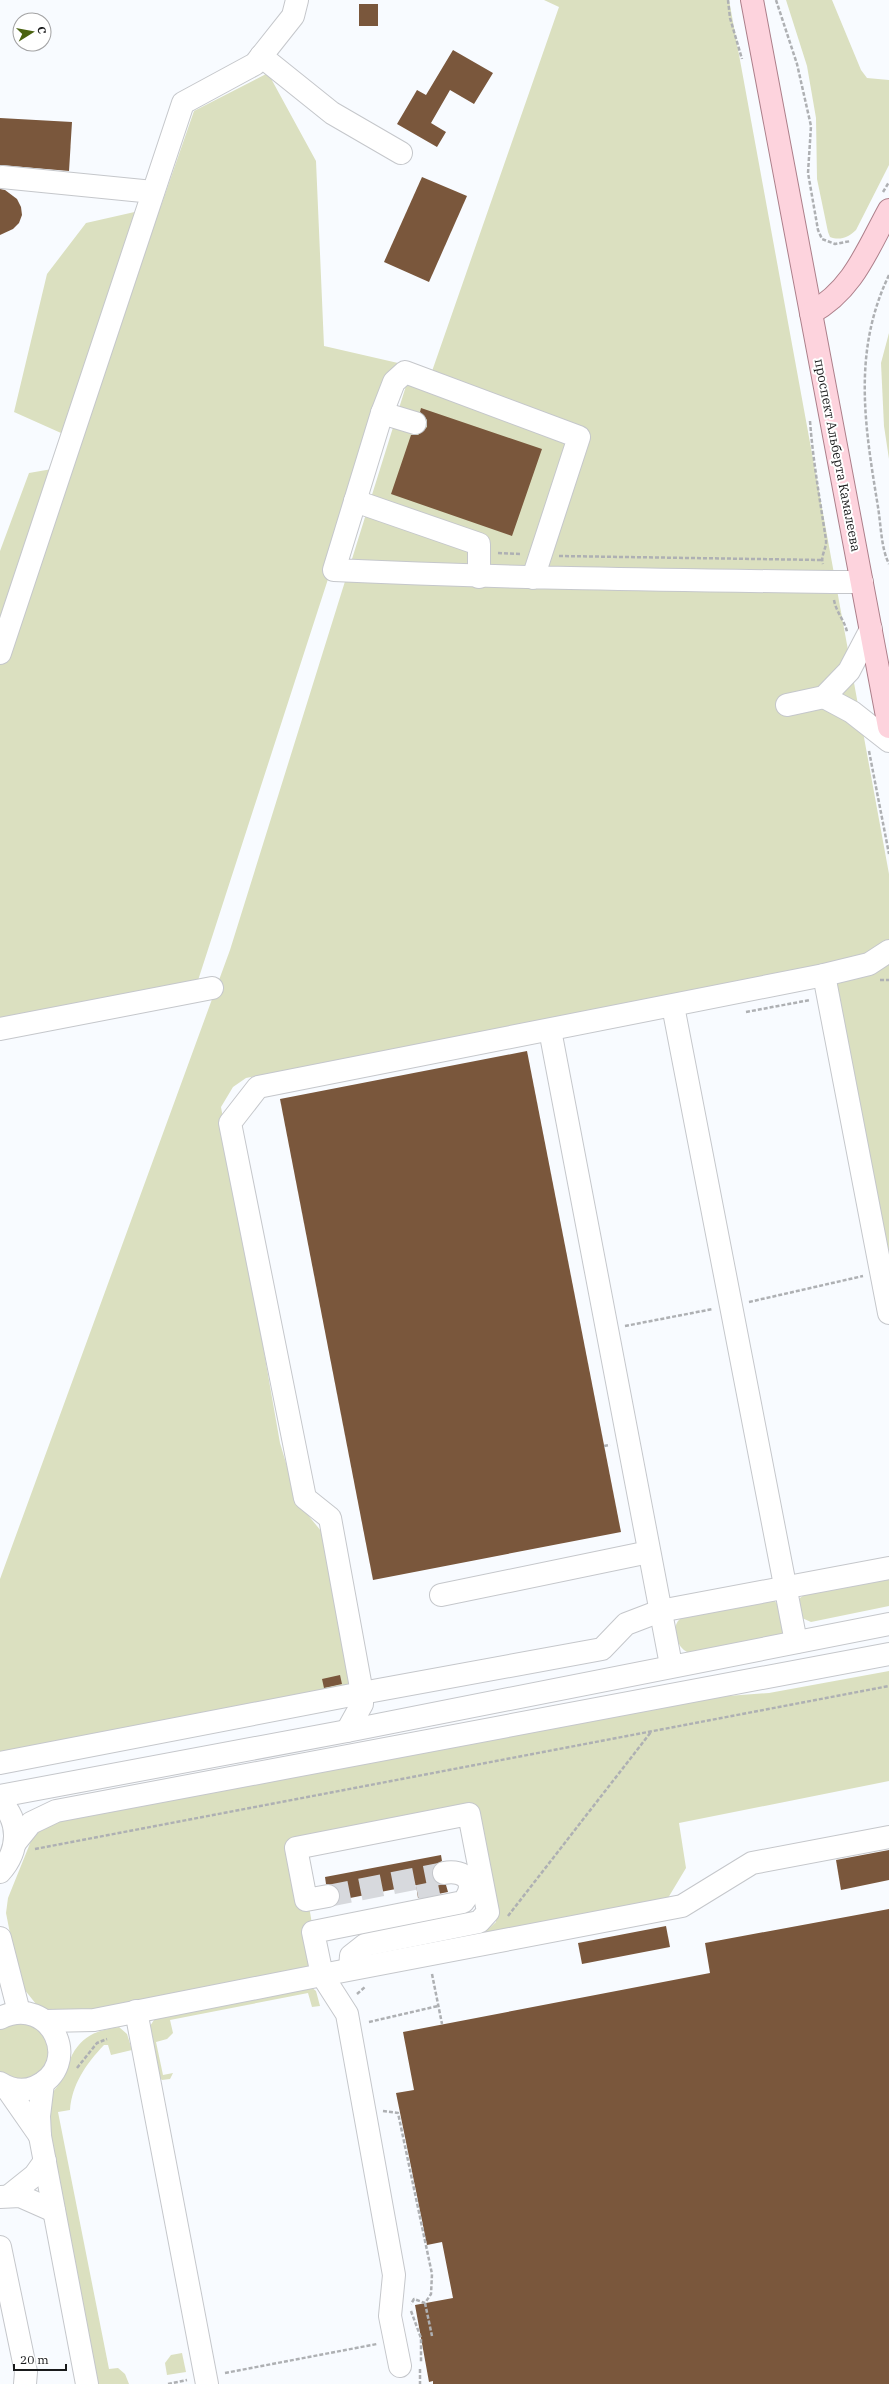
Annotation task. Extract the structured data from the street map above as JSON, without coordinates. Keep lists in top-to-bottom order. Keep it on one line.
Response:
{"streets":{"main road":["проспект Альберта Камалеева"]},"scale_bar":"20 m","north":"right"}
